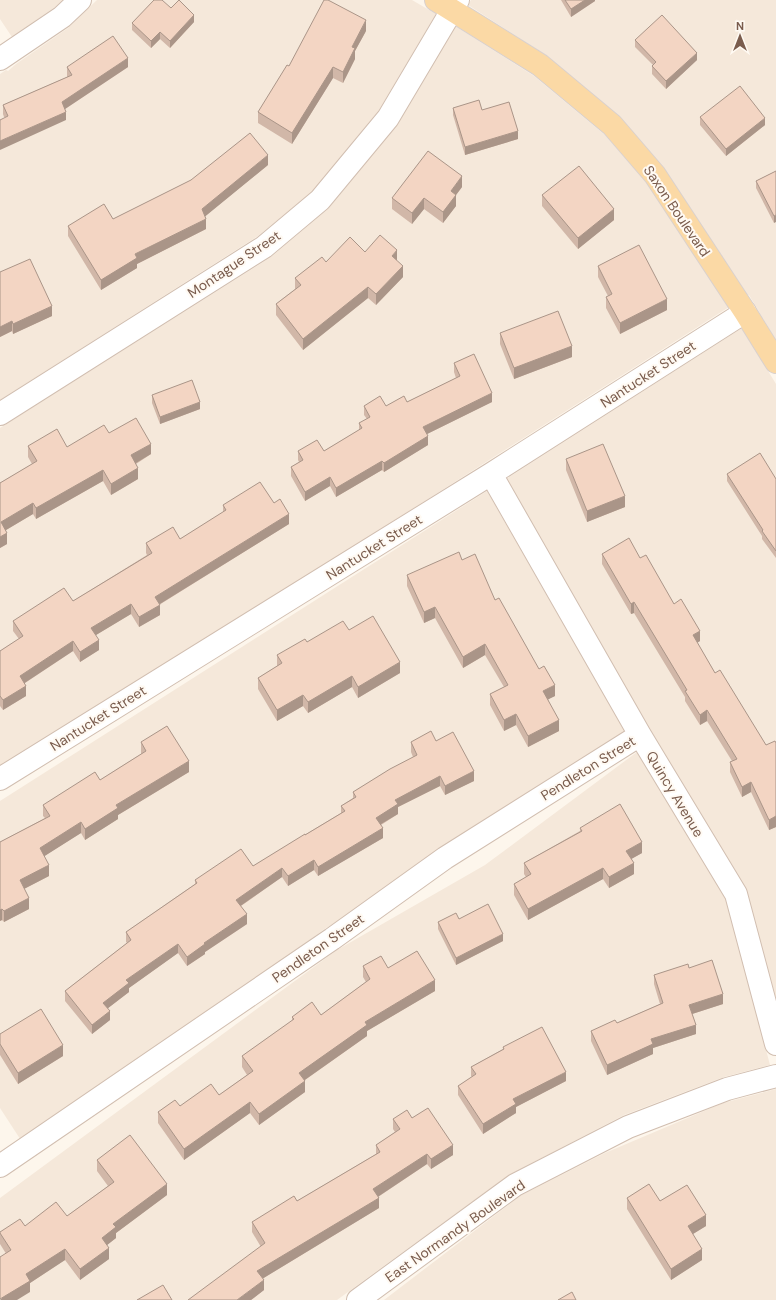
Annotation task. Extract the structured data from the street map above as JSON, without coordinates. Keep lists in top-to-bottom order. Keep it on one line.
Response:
{"streets":{"main road":["Saxon Boulevard"],"street":["Montague Street","Nantucket Street","Pendleton Street","Quincy Avenue","East Normandy Boulevard"]},"crossings":[["Saxon Boulevard","Montague Street"],["Saxon Boulevard","Nantucket Street"],["Nantucket Street","Quincy Avenue"],["Pendleton Street","Quincy Avenue"]],"north":"top"}
